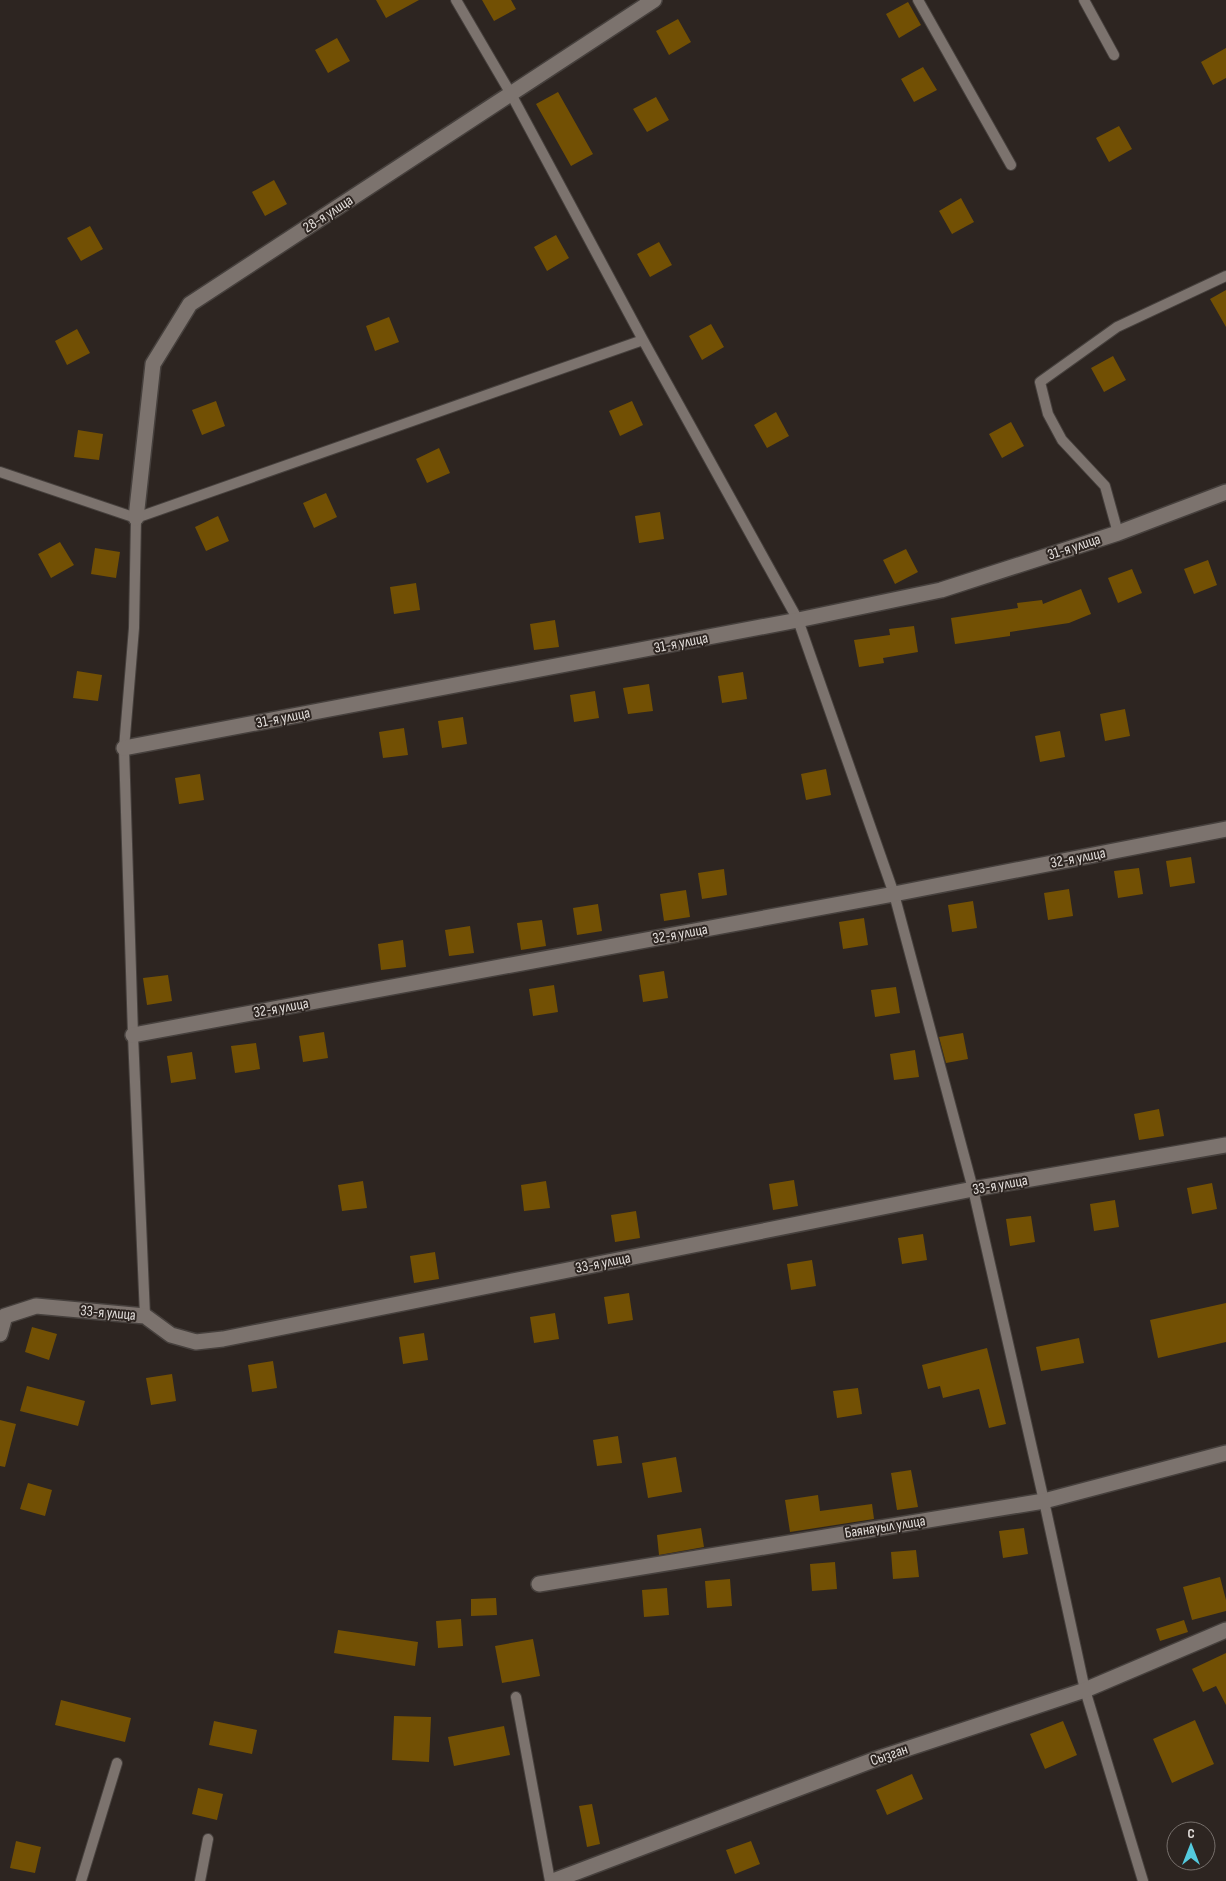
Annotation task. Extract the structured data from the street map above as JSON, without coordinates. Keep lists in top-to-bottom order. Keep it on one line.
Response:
{"streets":{"street":["28-я улица","31-я улица","32-я улица","33-я улица","Баянауыл улица","Сызган"]},"north":"top"}
